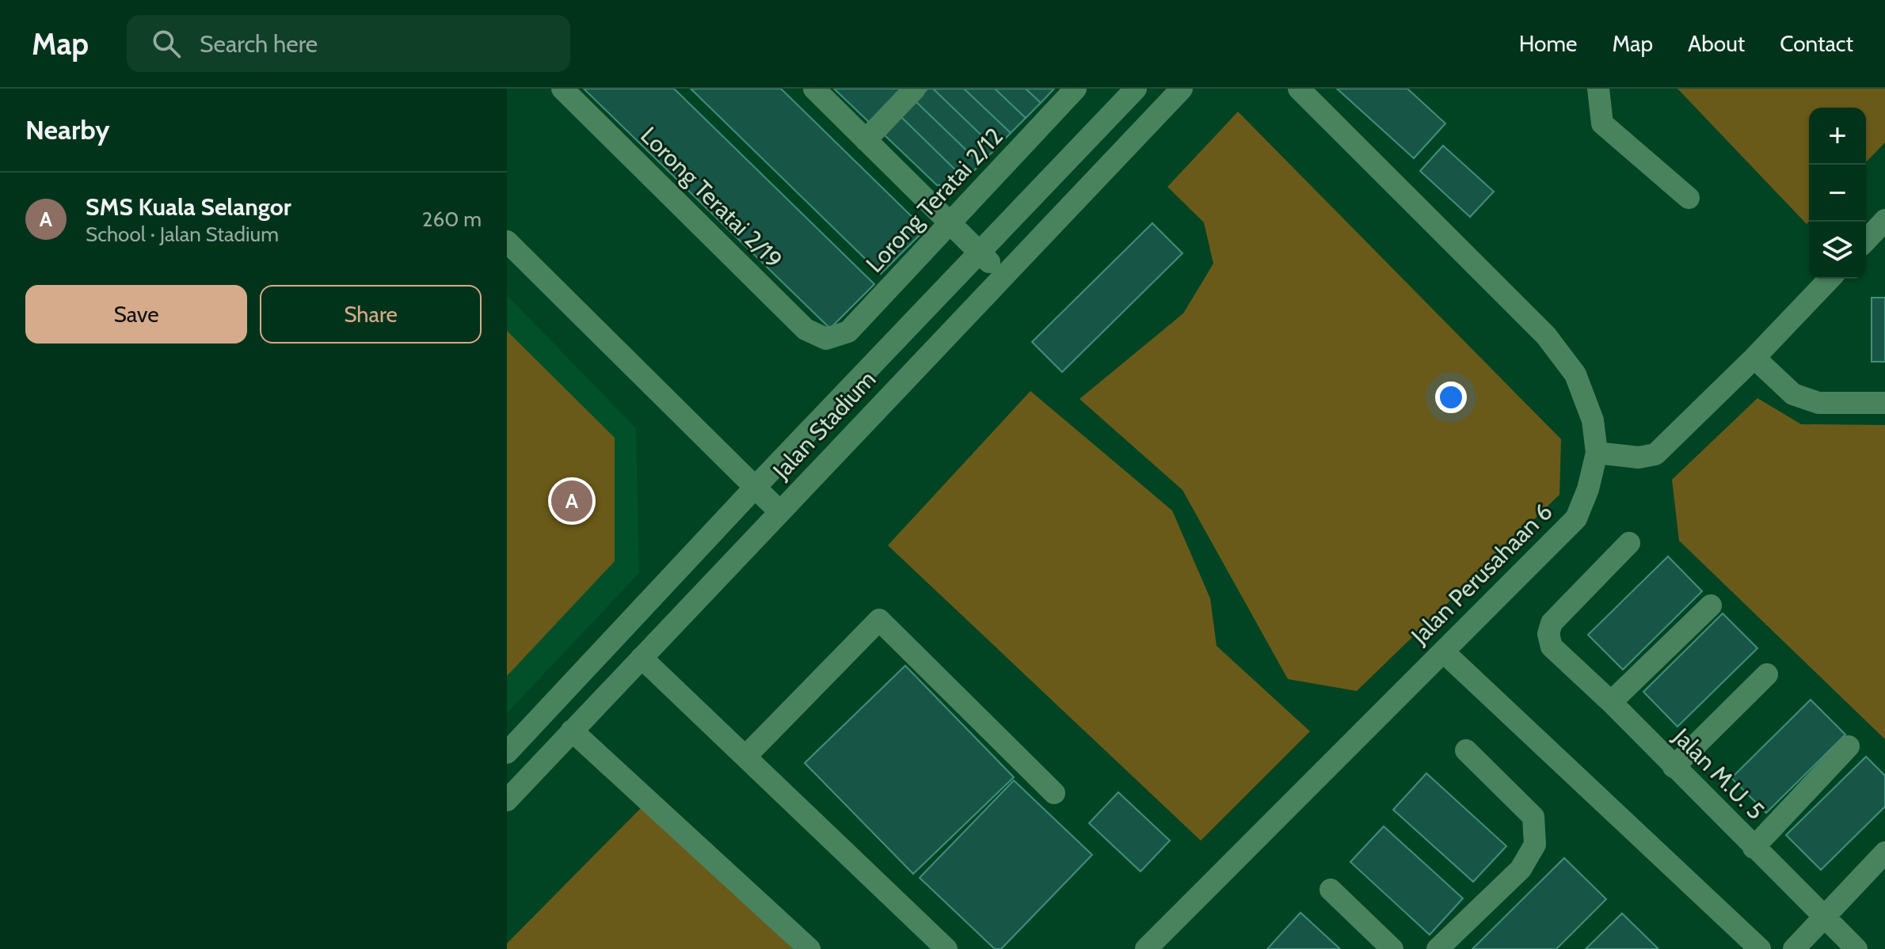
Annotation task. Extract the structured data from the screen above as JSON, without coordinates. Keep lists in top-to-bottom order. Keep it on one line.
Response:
{"streets":{"street":["Lorong Teratai 2/19","Lorong Teratai 2/12","Jalan Stadium","Jalan Perusahaan 6","Jalan M.U. 5"]},"crossings":[["Lorong Teratai 2/19","Lorong Teratai 2/12"]],"page":{"header":"Map","search":"Search here","nav":["Home","Map","About","Contact"],"heading":"Nearby","map_buttons":["+","−"],"list":[{"mark":"A","name":"SMS Kuala Selangor","note":"School · Jalan Stadium","value":"260 m"}],"buttons":["Save","Share"],"pins":"A"}}
